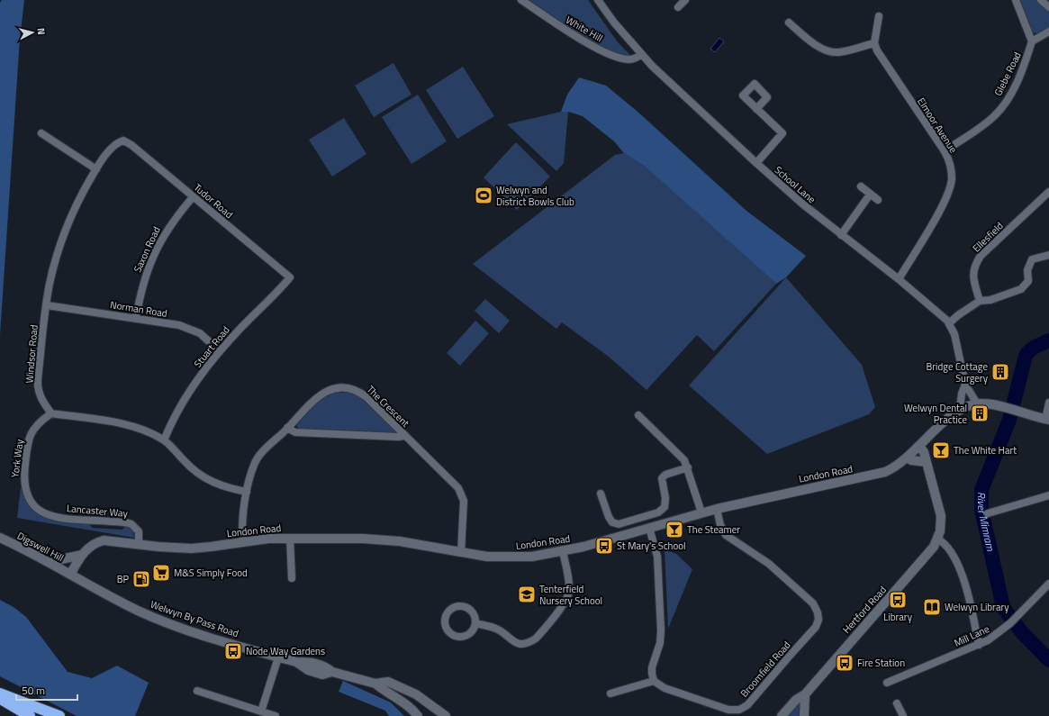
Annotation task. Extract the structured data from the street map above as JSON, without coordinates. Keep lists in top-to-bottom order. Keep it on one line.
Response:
{"streets":{"street":["White Hill","Glebe Road","Elmoor Avenue","School Lane","Tudor Road","Ellesfield","Saxon Road","Norman Road","Stuart Road","Windsor Road","The Crescent","York Way","London Road","Lancaster Way","Digswell Hill","Hertford Road","Welwyn By Pass Road","Mill Lane","Broomfield Road"]},"crossings":[["White Hill","School Lane"],["Glebe Road","Elmoor Avenue"],["Elmoor Avenue","School Lane"],["School Lane","London Road"],["Tudor Road","Saxon Road"],["Tudor Road","Stuart Road"],["Tudor Road","Windsor Road"],["Saxon Road","Norman Road"],["Norman Road","Stuart Road"],["Norman Road","Windsor Road"],["Windsor Road","York Way"],["The Crescent","London Road"],["York Way","Lancaster Way"],["London Road","Lancaster Way"],["London Road","Digswell Hill"],["London Road","Hertford Road"],["London Road","Welwyn By Pass Road"],["London Road","Broomfield Road"],["Digswell Hill","Welwyn By Pass Road"]],"water":["River Mimram"],"places":{"sports":["Welwyn and District Bowls Club"],"building":["Bridge Cottage Surgery","Welwyn Dental Practice"],"bar":["The White Hart","The Steamer"],"bus stop":["St Mary's School","Library","Node Way Gardens","Fire Station"],"supermarket":["M&S Simply Food"],"fuel station":["BP"],"school or university":["Tenterfield Nursery School"],"library":["Welwyn Library"]},"scale_bar":"50 m","north":"right"}
